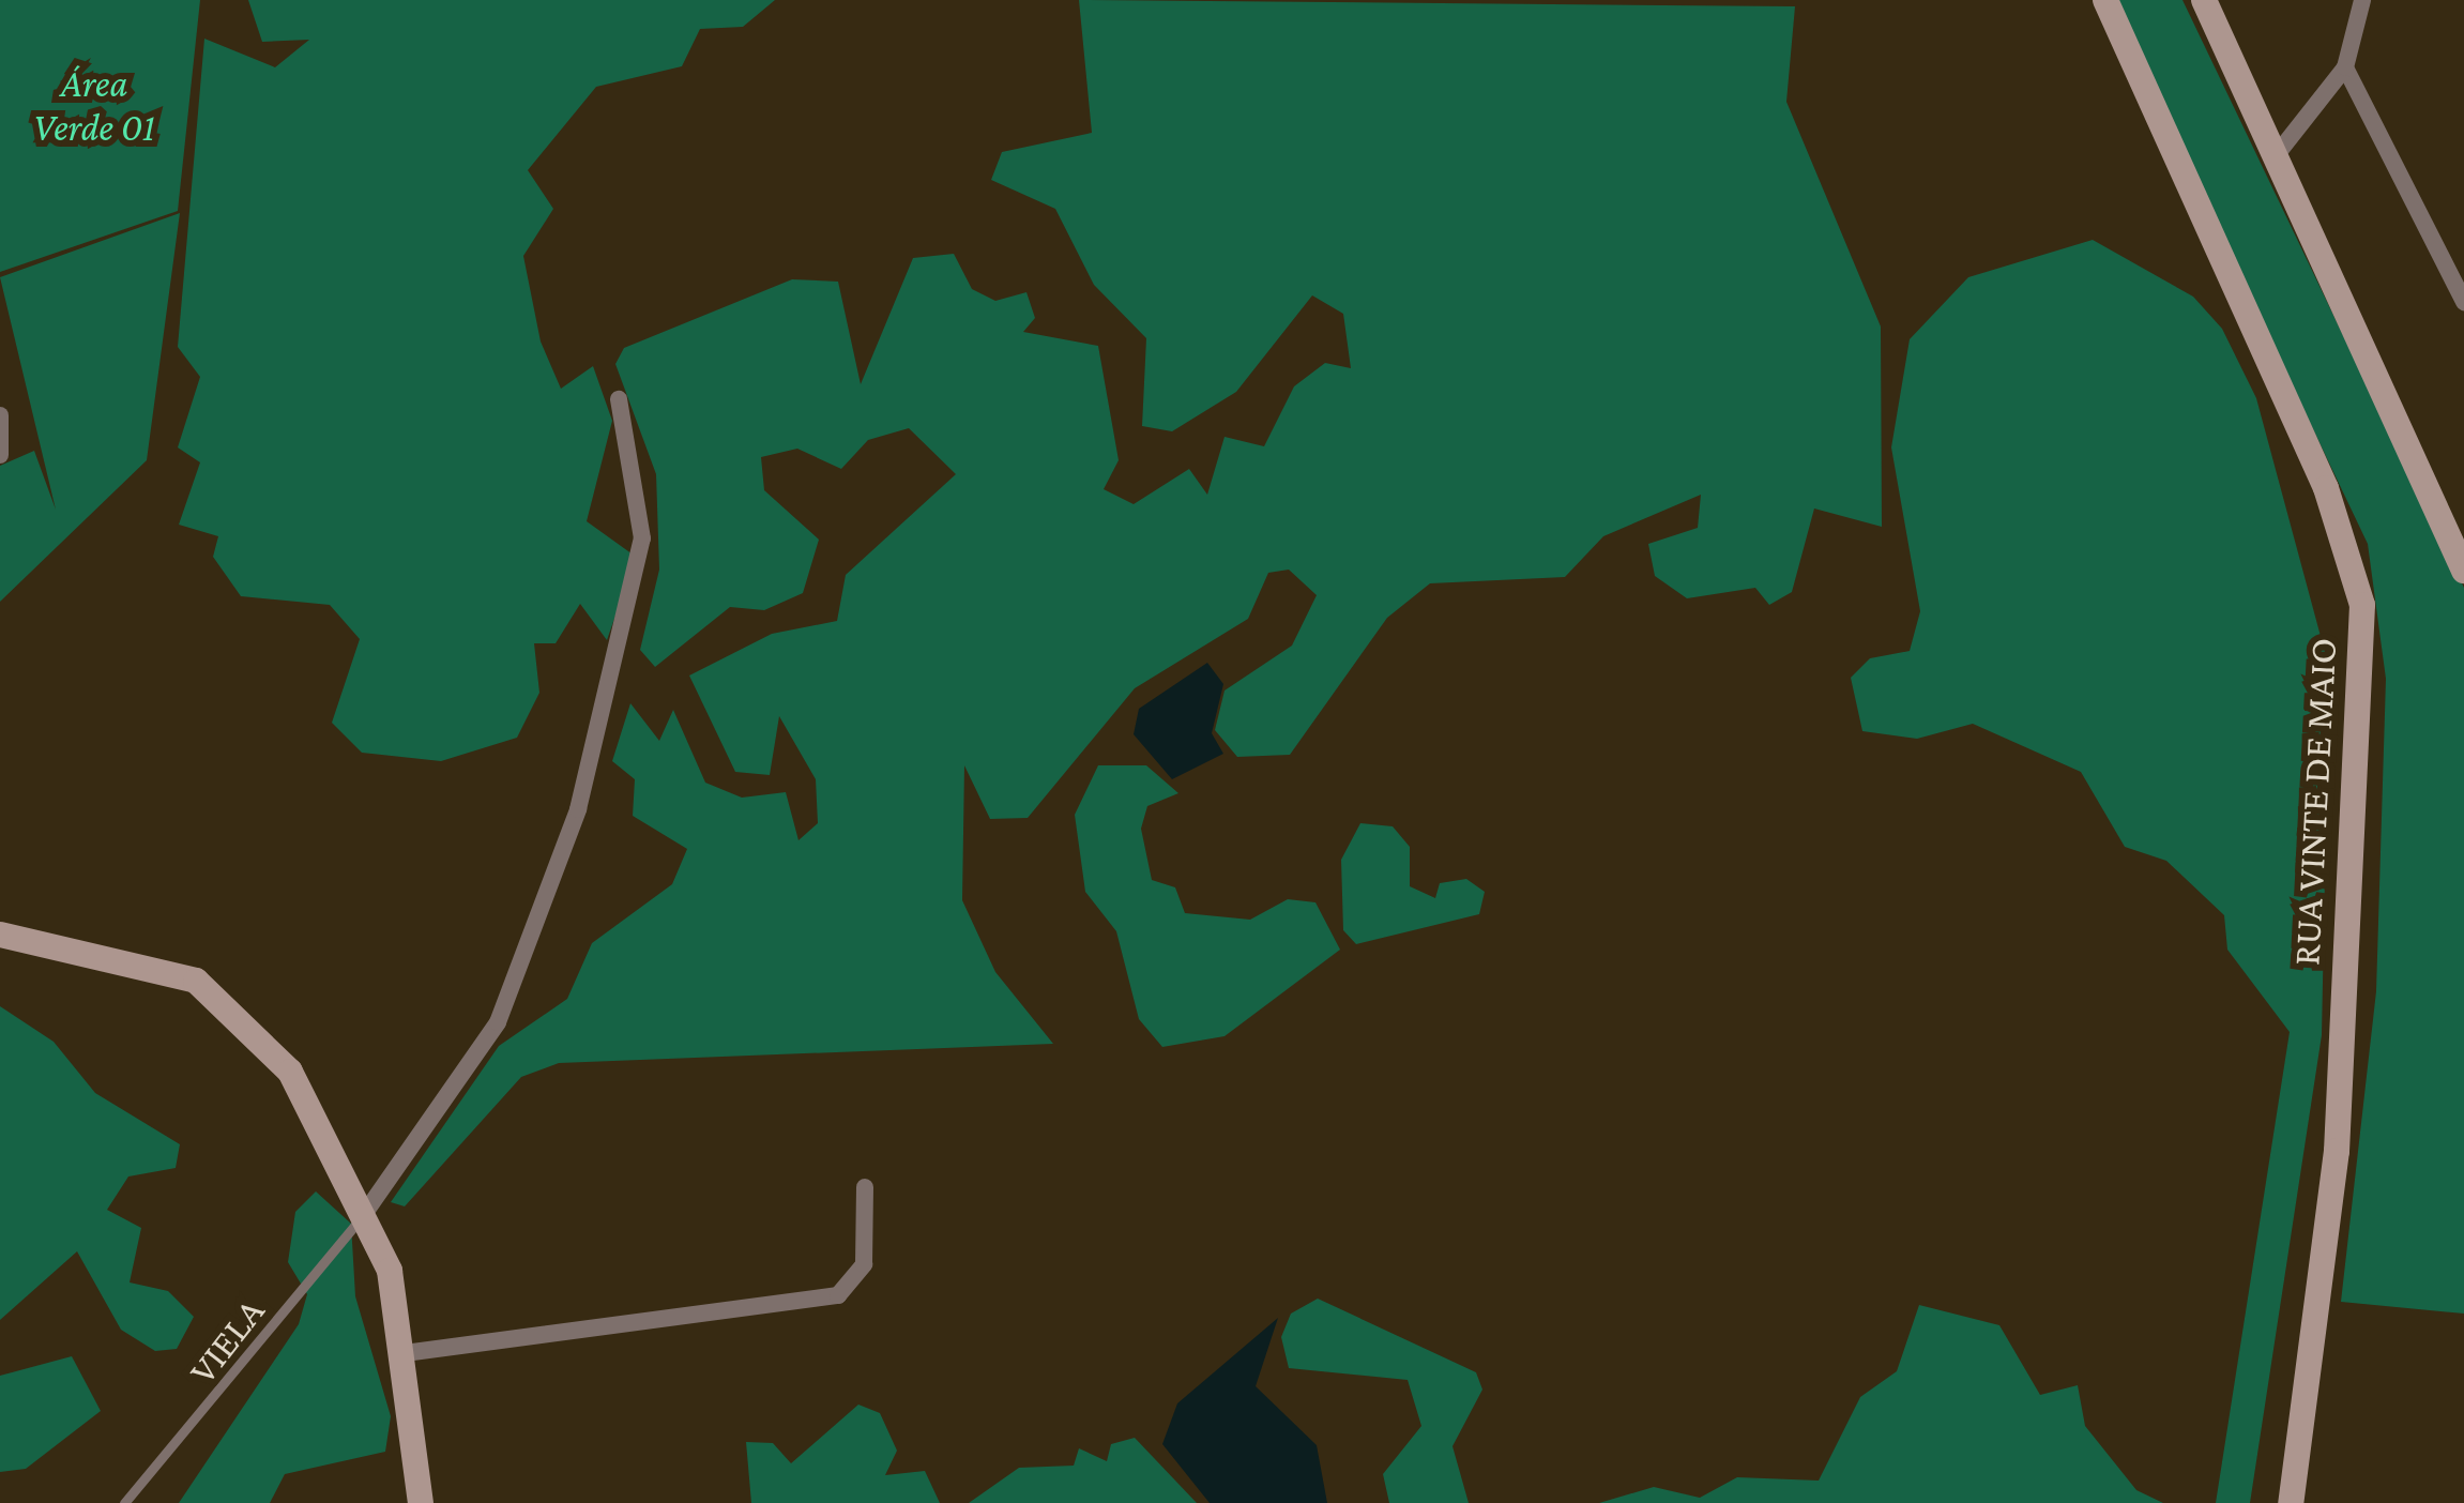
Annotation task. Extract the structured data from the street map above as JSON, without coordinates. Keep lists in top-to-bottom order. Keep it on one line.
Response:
{"streets":{"main road":["RUA VINTE DE MAIO"],"lane":["VIELA"]},"parks":["Área Verde 01"]}
